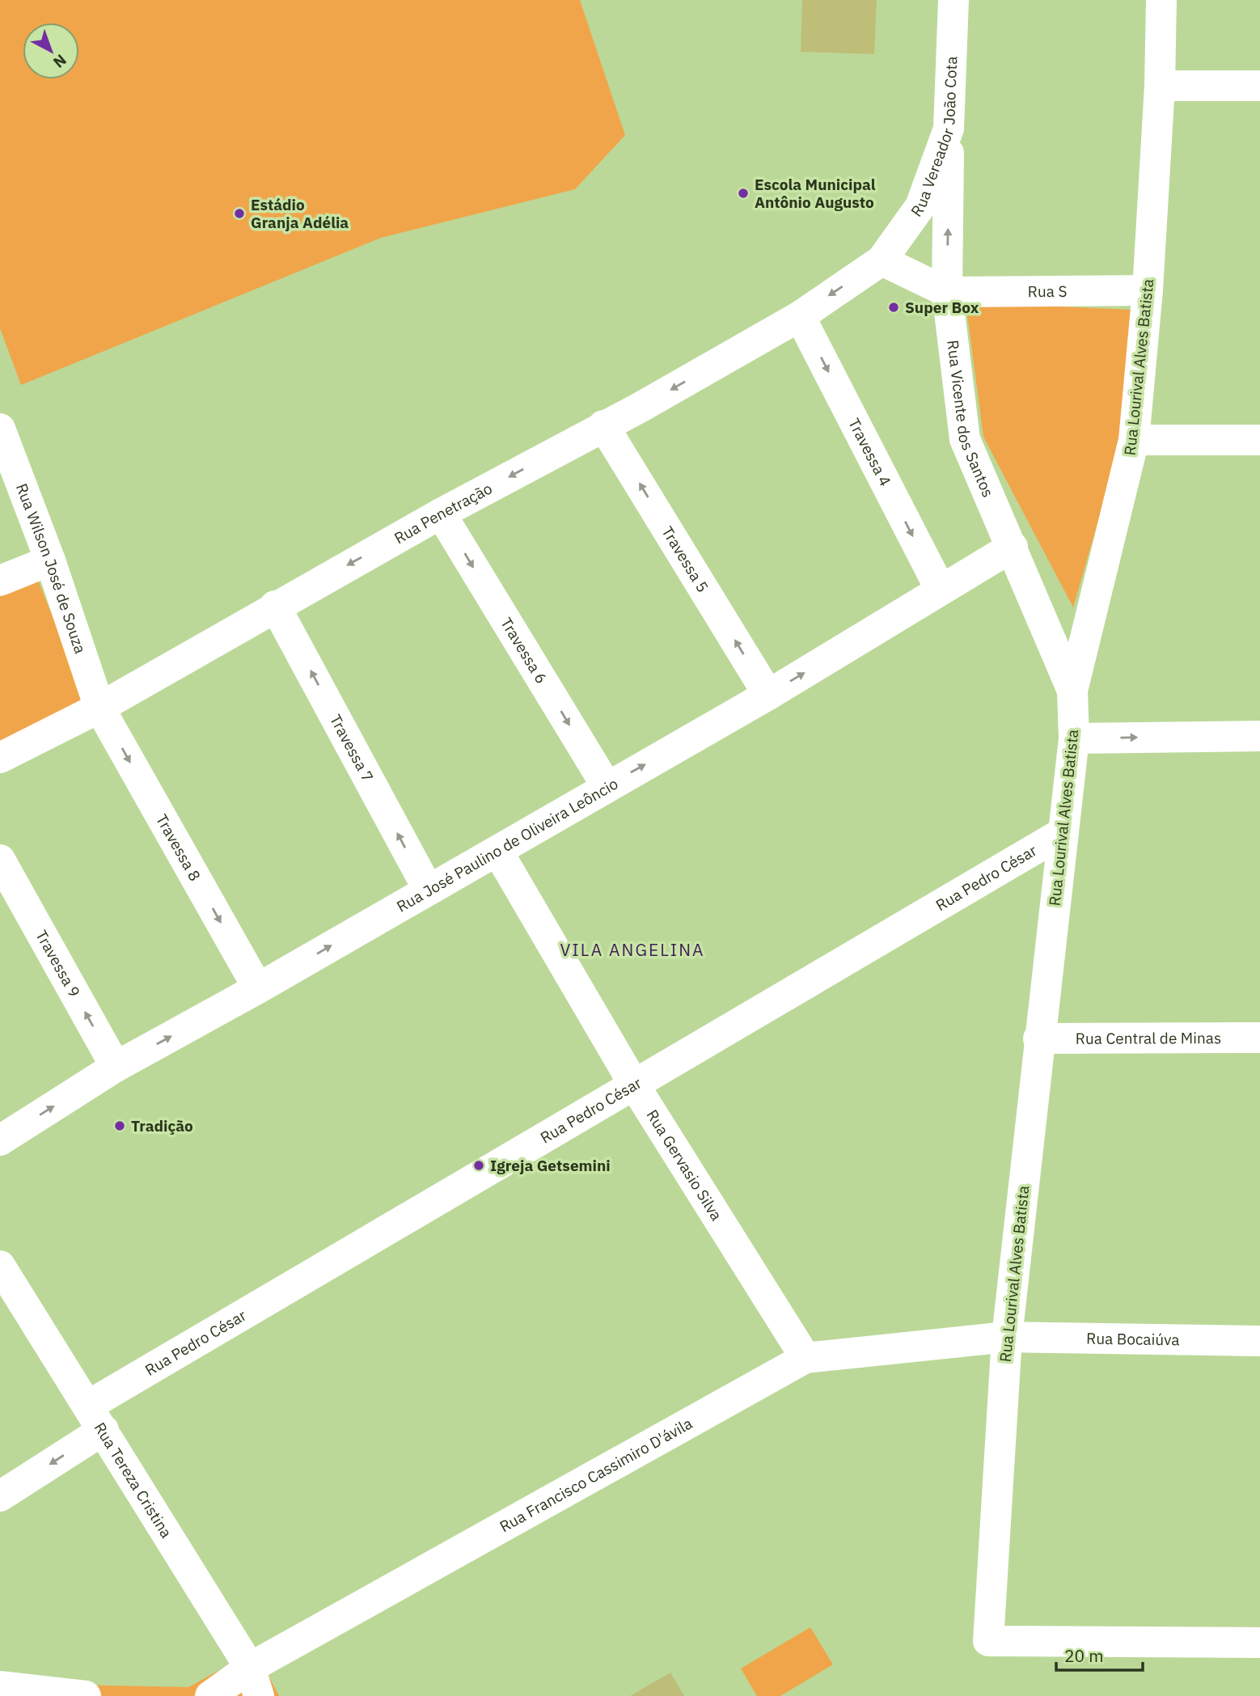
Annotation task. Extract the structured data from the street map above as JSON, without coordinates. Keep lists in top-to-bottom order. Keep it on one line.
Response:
{"streets":{"street":["Rua Vereador João Cota","Rua S","Rua Lourival Alves Batista","Rua Vicente dos Santos","Travessa 4","Rua Penetração","Travessa 5","Rua Wilson José de Souza","Travessa 6","Travessa 7","Rua José Paulino de Oliveira Leôncio","Travessa 8","Rua Pedro César","Travessa 9","Rua Central de Minas","Rua Gervasio Silva","Rua Bocaiúva","Rua Francisco Cassimiro D'ávila","Rua Tereza Cristina"]},"crossings":[["Rua Vereador João Cota","Rua Vicente dos Santos"],["Rua Vereador João Cota","Rua Penetração"],["Rua S","Rua Lourival Alves Batista"],["Rua S","Rua Vicente dos Santos"],["Rua Lourival Alves Batista","Rua Vicente dos Santos"],["Rua Lourival Alves Batista","Rua Pedro César"],["Rua Lourival Alves Batista","Rua Central de Minas"],["Rua Lourival Alves Batista","Rua Bocaiúva"],["Rua Lourival Alves Batista","Rua Francisco Cassimiro D'ávila"],["Rua Vicente dos Santos","Rua José Paulino de Oliveira Leôncio"],["Travessa 4","Rua Penetração"],["Travessa 4","Rua José Paulino de Oliveira Leôncio"],["Rua Penetração","Travessa 5"],["Rua Penetração","Rua Wilson José de Souza"],["Rua Penetração","Travessa 6"],["Rua Penetração","Travessa 7"],["Rua Penetração","Travessa 8"],["Travessa 5","Rua José Paulino de Oliveira Leôncio"],["Rua Wilson José de Souza","Travessa 8"],["Travessa 6","Rua José Paulino de Oliveira Leôncio"],["Travessa 7","Rua José Paulino de Oliveira Leôncio"],["Rua José Paulino de Oliveira Leôncio","Travessa 8"],["Rua José Paulino de Oliveira Leôncio","Travessa 9"],["Rua José Paulino de Oliveira Leôncio","Rua Gervasio Silva"],["Rua Pedro César","Rua Gervasio Silva"],["Rua Pedro César","Rua Tereza Cristina"],["Rua Gervasio Silva","Rua Francisco Cassimiro D'ávila"],["Rua Bocaiúva","Rua Francisco Cassimiro D'ávila"],["Rua Francisco Cassimiro D'ávila","Rua Tereza Cristina"]],"one_way":["Travessa 4","Rua Penetração","Travessa 5","Travessa 6","Travessa 7","Rua José Paulino de Oliveira Leôncio","Travessa 8","Travessa 9"],"districts":["VILA ANGELINA"],"places":["Escola Municipal Antônio Augusto","Estádio Granja Adélia","Super Box","Tradição","Igreja Getsemini"],"scale_bar":"20 m","north":"bottom right"}
